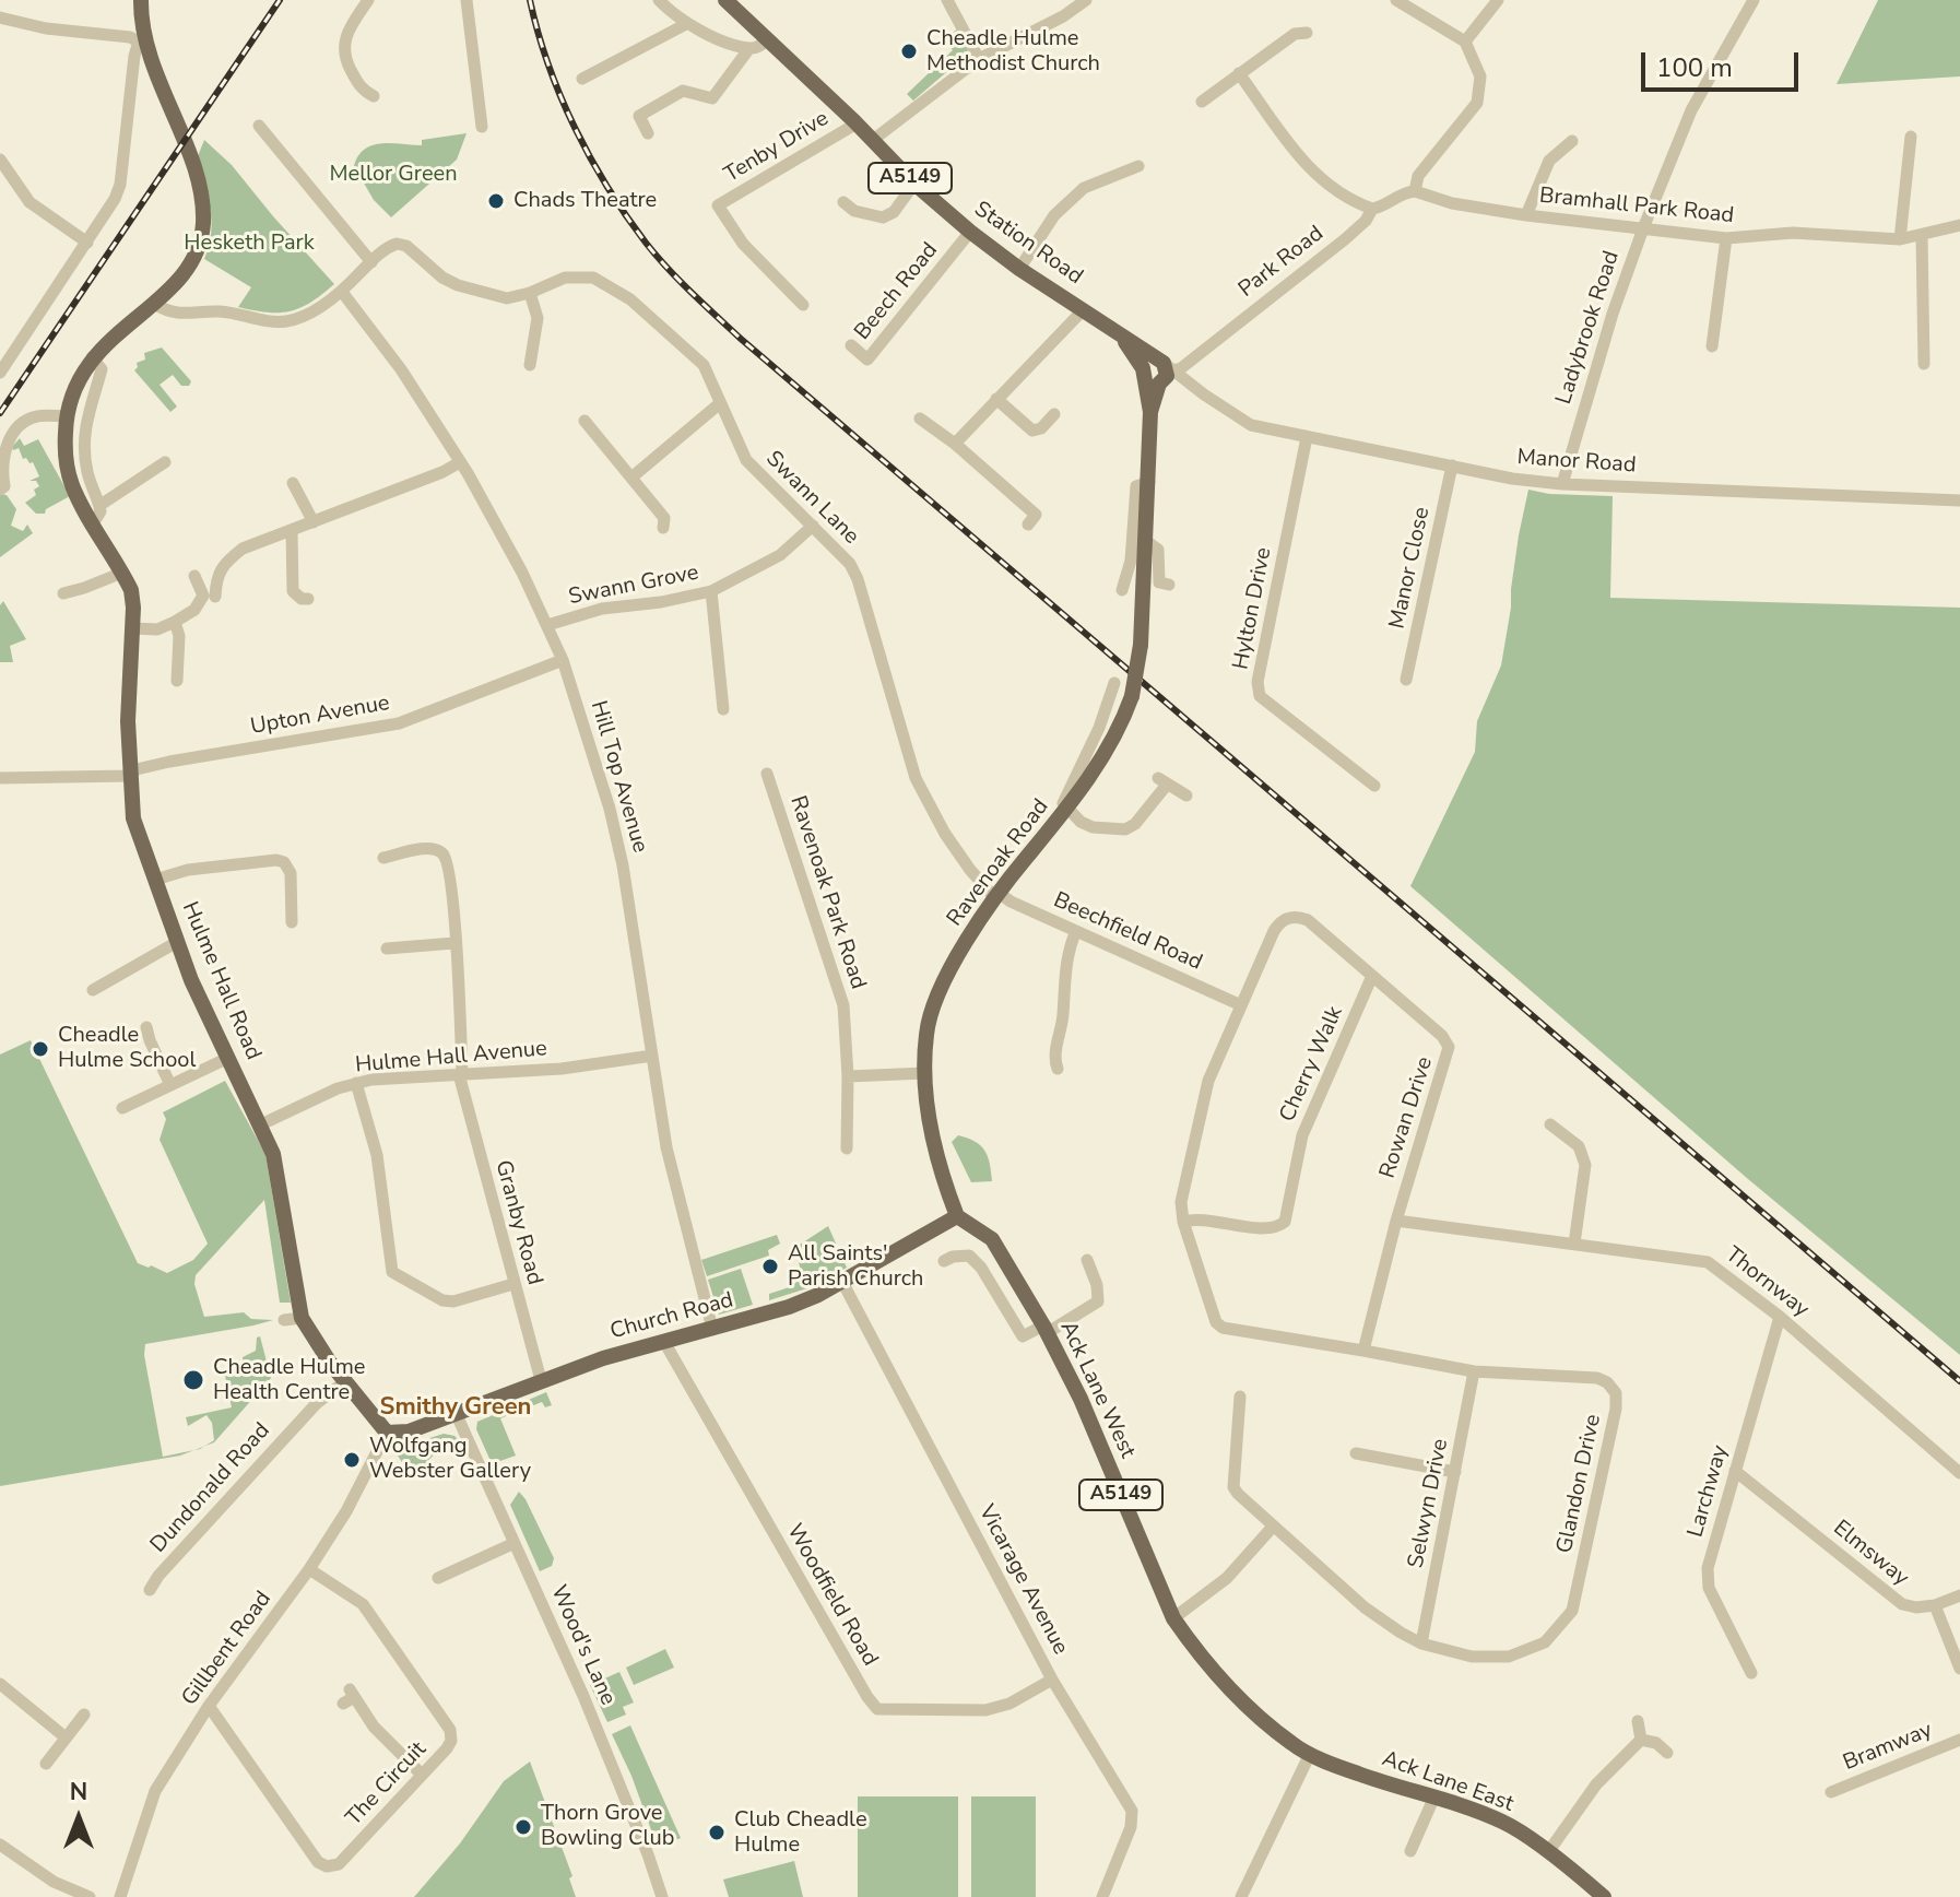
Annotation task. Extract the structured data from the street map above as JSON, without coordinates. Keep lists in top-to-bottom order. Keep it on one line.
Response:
{"streets":{"main road":["A5149","Station Road","Ravenoak Road","Hulme Hall Road","Church Road","Ack Lane West","Ack Lane East"],"street":["Tenby Drive","Bramhall Park Road","Park Road","Beech Road","Ladybrook Road","Manor Road","Swann Lane","Manor Close","Swann Grove","Hylton Drive","Upton Avenue","Hill Top Avenue","Ravenoak Park Road","Beechfield Road","Hulme Hall Avenue","Cherry Walk","Rowan Drive","Granby Road","Thornway","Glandon Drive","Dundonald Road","Larchway","Selwyn Drive","Elmsway","Vicarage Avenue","Woodfield Road","Wood's Lane","Gillbent Road","Bramway","The Circuit"]},"crossings":[["Tenby Drive","Station Road"],["Bramhall Park Road","Park Road"],["Bramhall Park Road","Ladybrook Road"],["Station Road","Park Road"],["Station Road","Beech Road"],["Station Road","Manor Road"],["Station Road","Ravenoak Road"],["Park Road","Manor Road"],["Park Road","Ravenoak Road"],["Ladybrook Road","Manor Road"],["Manor Road","Manor Close"],["Manor Road","Hylton Drive"],["Manor Road","Ravenoak Road"],["Swann Lane","Swann Grove"],["Swann Lane","Hill Top Avenue"],["Swann Lane","Ravenoak Road"],["Swann Lane","Beechfield Road"],["Swann Lane","Hulme Hall Road"],["Swann Grove","Hill Top Avenue"],["Upton Avenue","Hill Top Avenue"],["Upton Avenue","Hulme Hall Road"],["Hill Top Avenue","Hulme Hall Avenue"],["Hill Top Avenue","Church Road"],["Ravenoak Road","Beechfield Road"],["Ravenoak Road","Church Road"],["Ravenoak Road","Ack Lane West"],["Beechfield Road","Rowan Drive"],["Beechfield Road","Glandon Drive"],["Hulme Hall Road","Hulme Hall Avenue"],["Hulme Hall Road","Church Road"],["Hulme Hall Road","Dundonald Road"],["Hulme Hall Road","Gillbent Road"],["Hulme Hall Avenue","Granby Road"],["Cherry Walk","Rowan Drive"],["Cherry Walk","Glandon Drive"],["Rowan Drive","Thornway"],["Rowan Drive","Glandon Drive"],["Granby Road","Church Road"],["Thornway","Larchway"],["Church Road","Ack Lane West"],["Church Road","Vicarage Avenue"],["Church Road","Woodfield Road"],["Church Road","Wood's Lane"],["Church Road","Gillbent Road"],["Ack Lane West","Ack Lane East"],["Glandon Drive","Selwyn Drive"],["Larchway","Elmsway"],["Vicarage Avenue","Woodfield Road"],["Gillbent Road","The Circuit"]],"districts":["Smithy Green"],"parks":["Mellor Green","Hesketh Park"],"places":["Cheadle Hulme Methodist Church","Chads Theatre","Cheadle Hulme School","All Saints' Parish Church","Cheadle Hulme Health Centre","Wolfgang Webster Gallery","Thorn Grove Bowling Club","Club Cheadle Hulme"],"scale_bar":"100 m","north":"top"}
